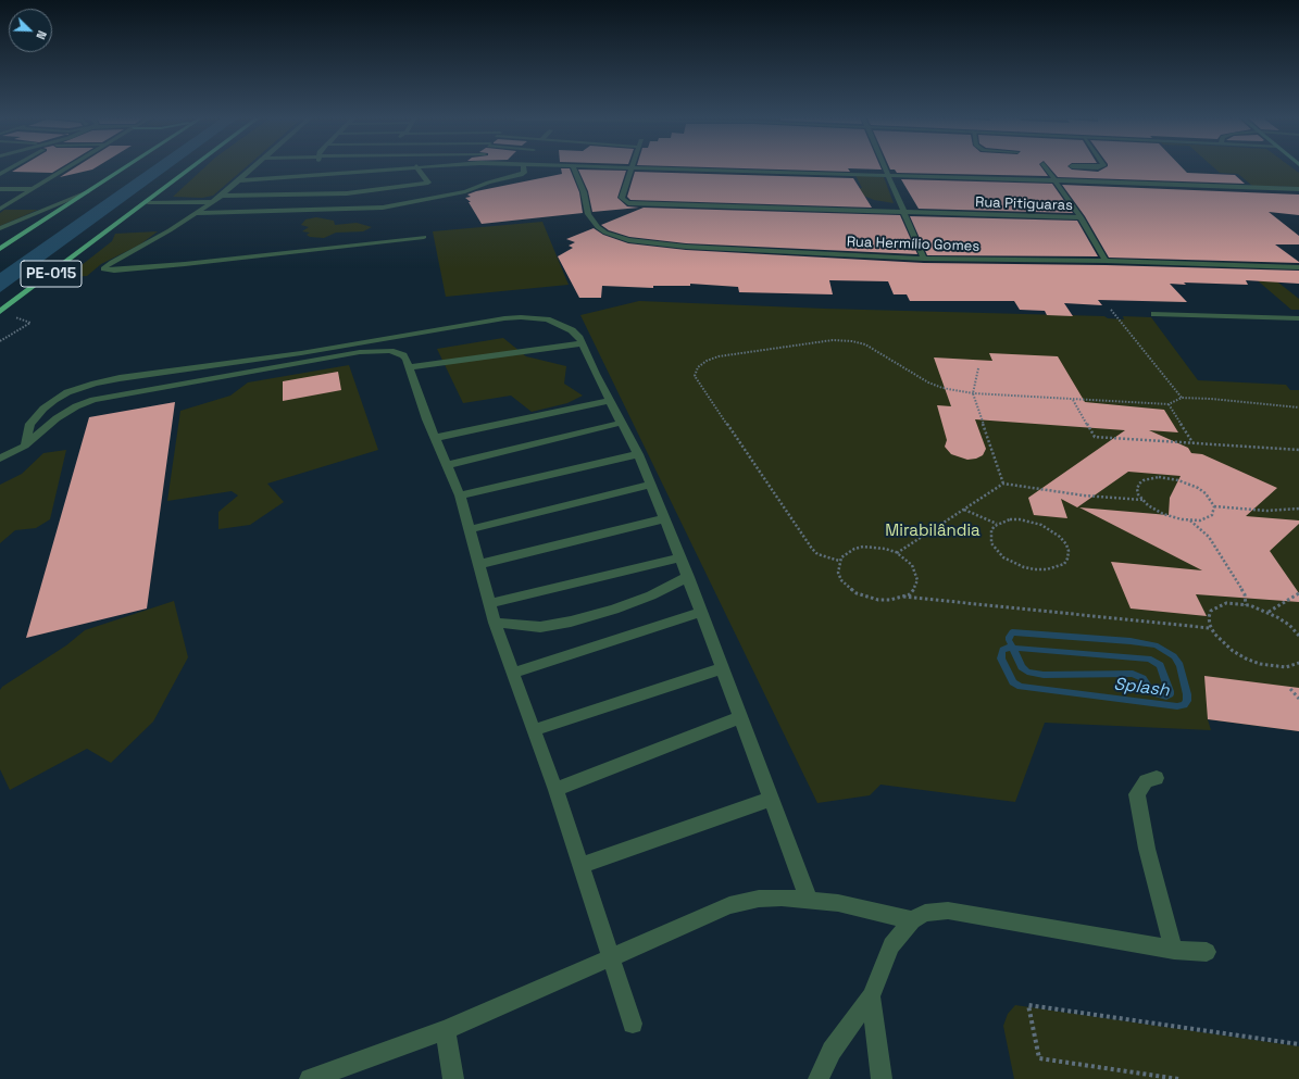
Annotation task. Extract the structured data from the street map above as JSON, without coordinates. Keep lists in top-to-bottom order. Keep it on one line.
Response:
{"streets":{"highway":["PE-015"],"street":["Rua Pitiguaras","Rua Hermílio Gomes"]},"water":["Splash"],"parks":["Mirabilândia"],"north":"bottom right"}
